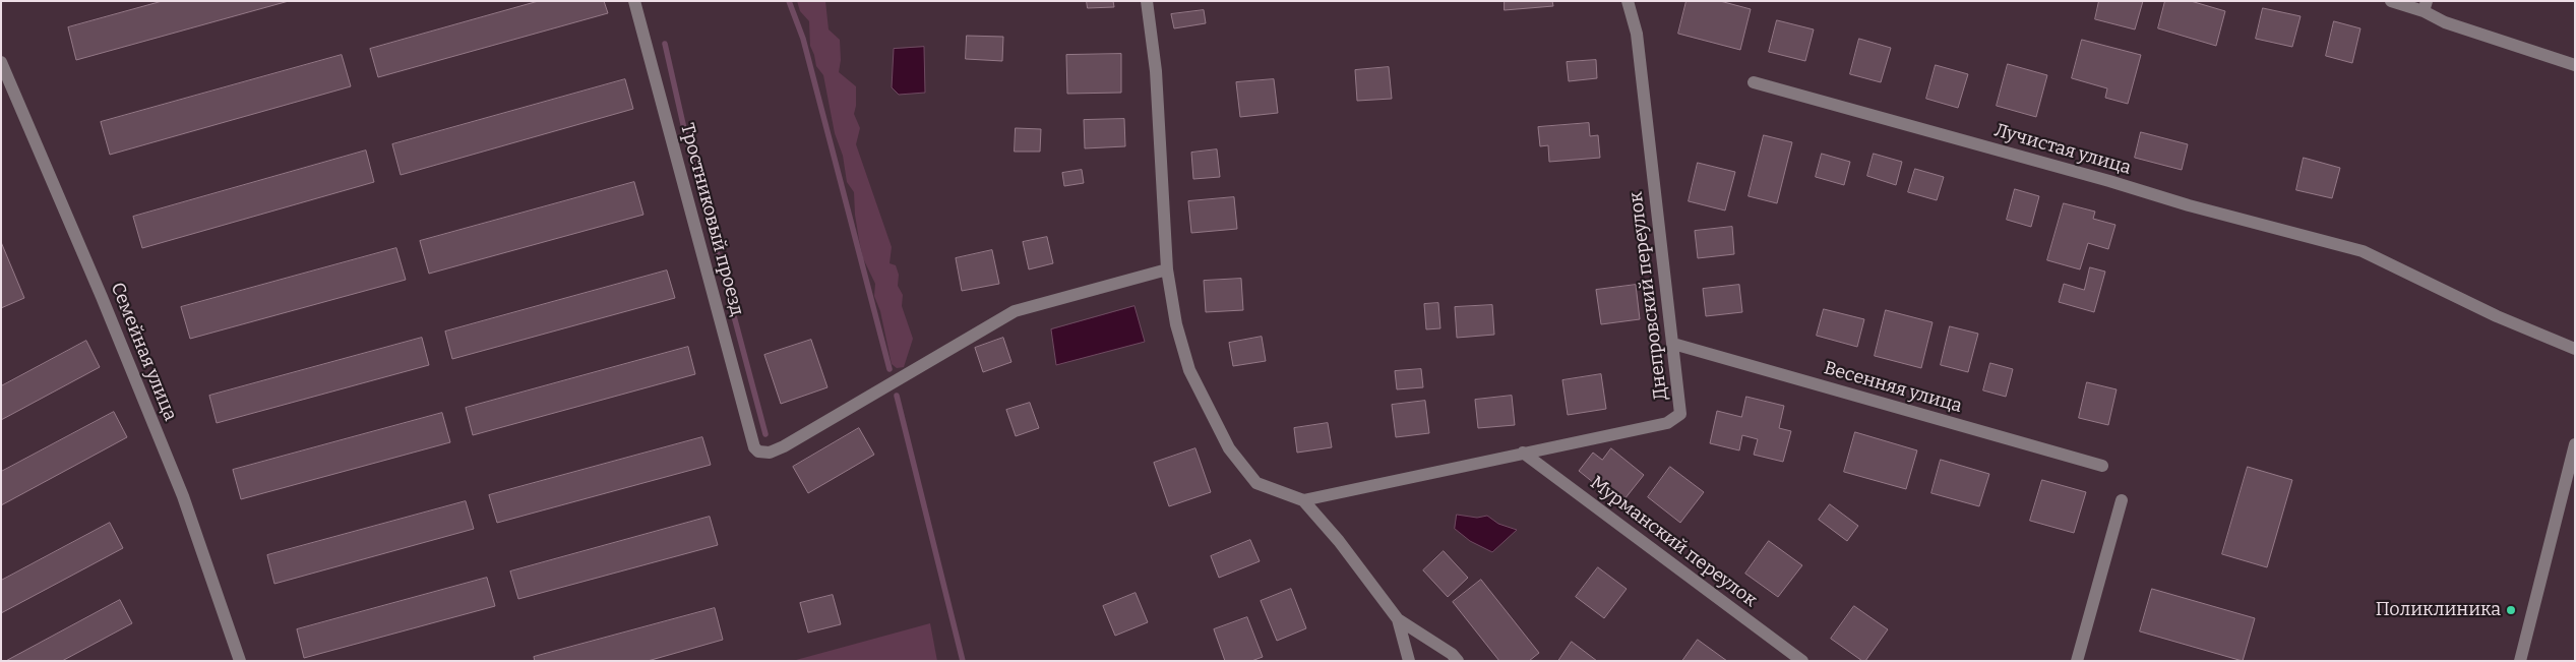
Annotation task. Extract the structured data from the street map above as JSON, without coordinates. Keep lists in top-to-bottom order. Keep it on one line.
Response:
{"streets":{"street":["Лучистая улица","Тростниковый проезд","Днепровский переулок","Семейная улица","Весенняя улица","Мурманский переулок"]},"crossings":[["Днепровский переулок","Весенняя улица"],["Днепровский переулок","Мурманский переулок"]],"places":["Поликлиника"]}
